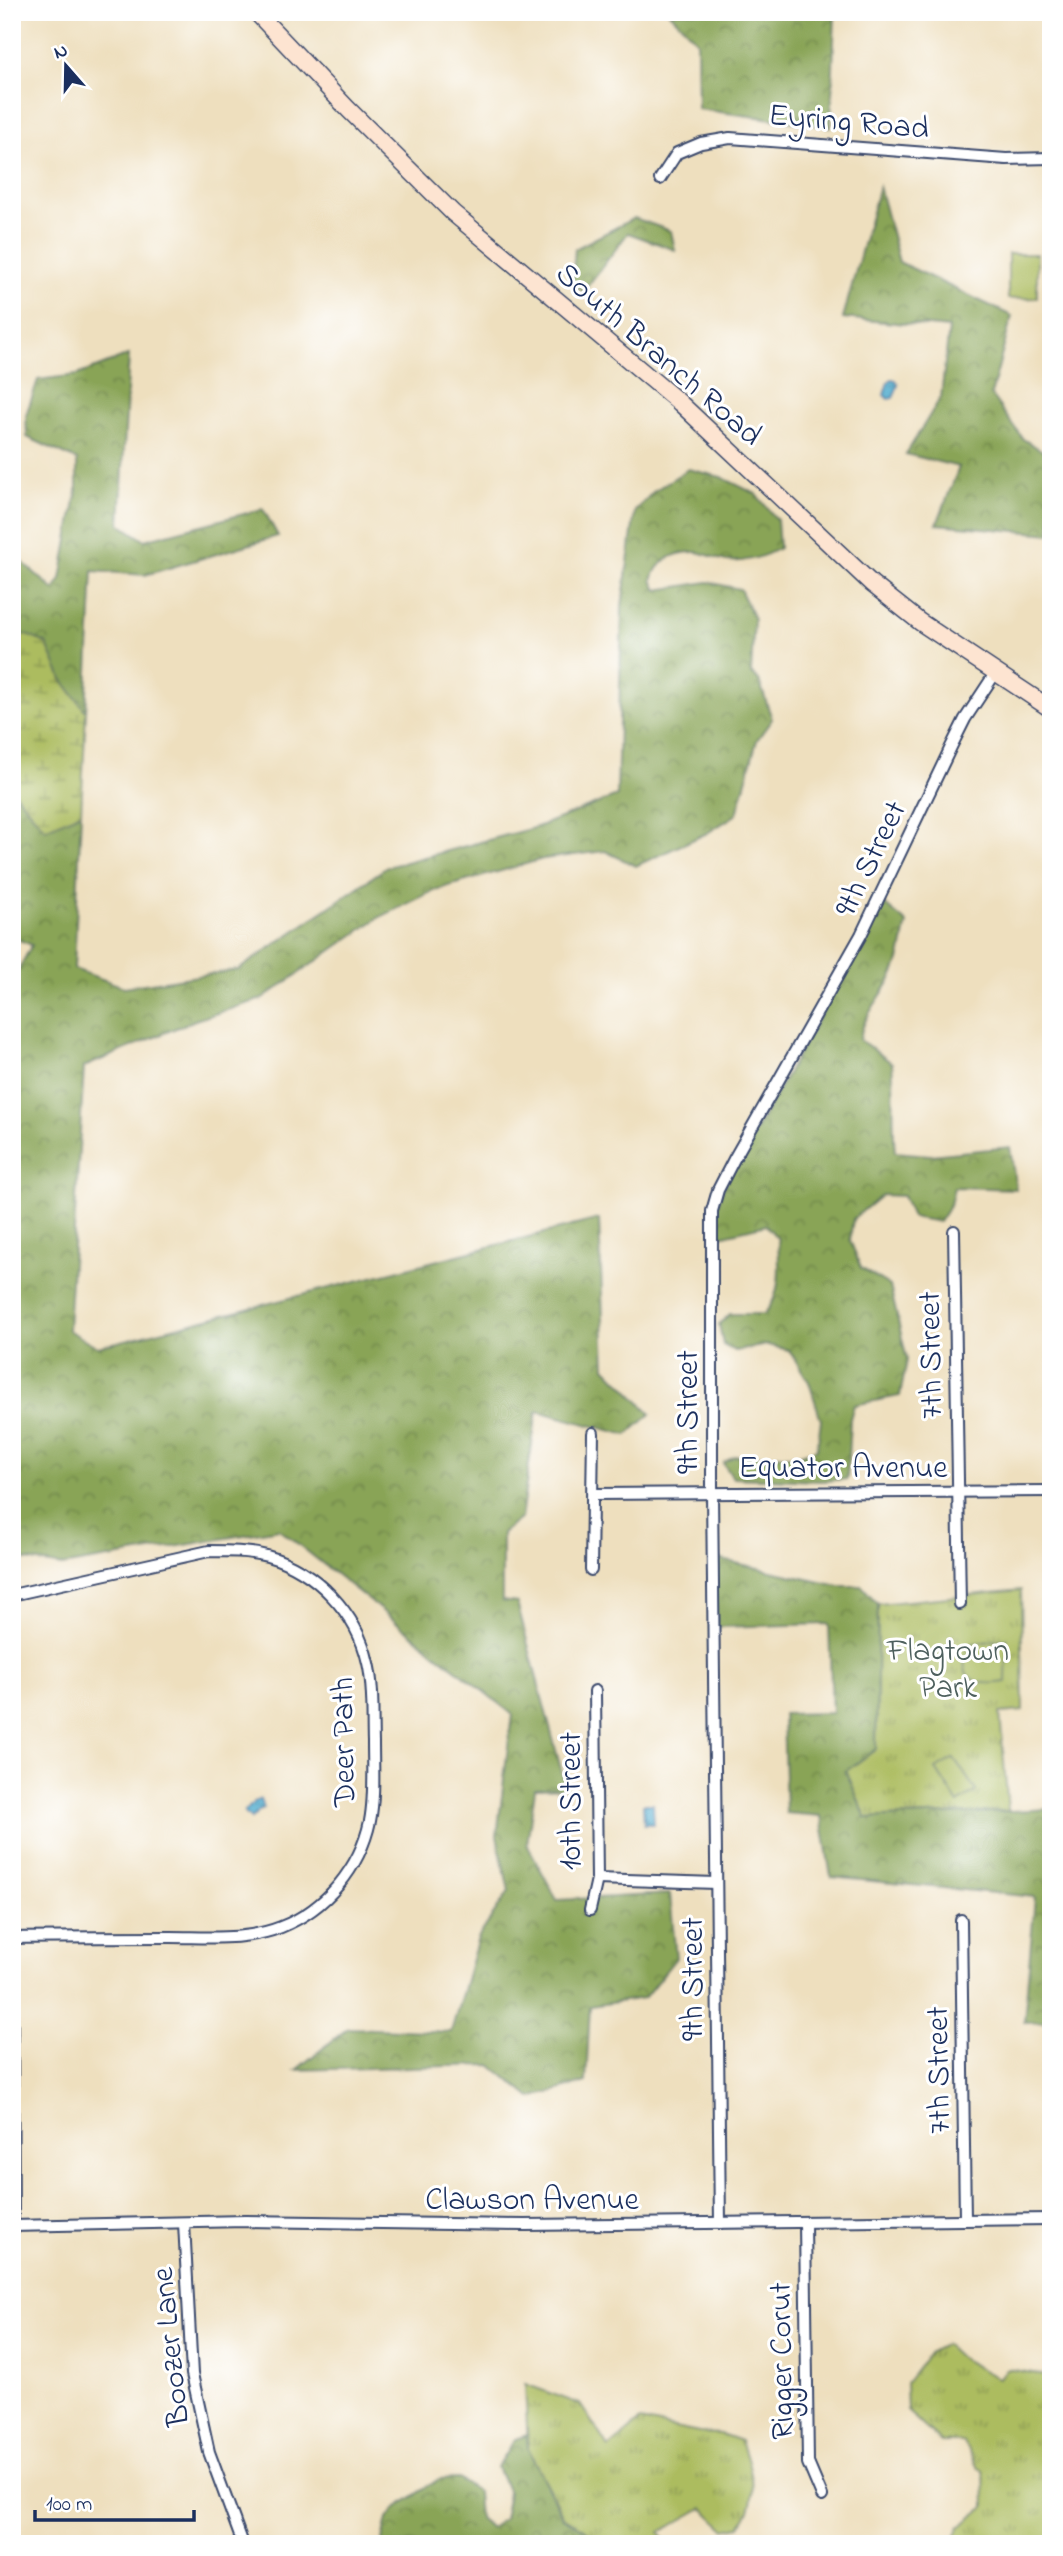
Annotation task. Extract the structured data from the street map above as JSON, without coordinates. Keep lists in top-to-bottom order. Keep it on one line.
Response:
{"streets":{"street":["Eyring Road","South Branch Road","9th Street","7th Street","Equator Avenue","Deer Path","10th Street","Clawson Avenue","Boozer Lane","Rigger Corut"]},"crossings":[["South Branch Road","9th Street"],["9th Street","Equator Avenue"],["9th Street","Clawson Avenue"],["7th Street","Equator Avenue"],["7th Street","Clawson Avenue"],["Clawson Avenue","Boozer Lane"],["Clawson Avenue","Rigger Corut"]],"parks":["Flagtown Park"],"scale_bar":"100 m","north":"top"}
